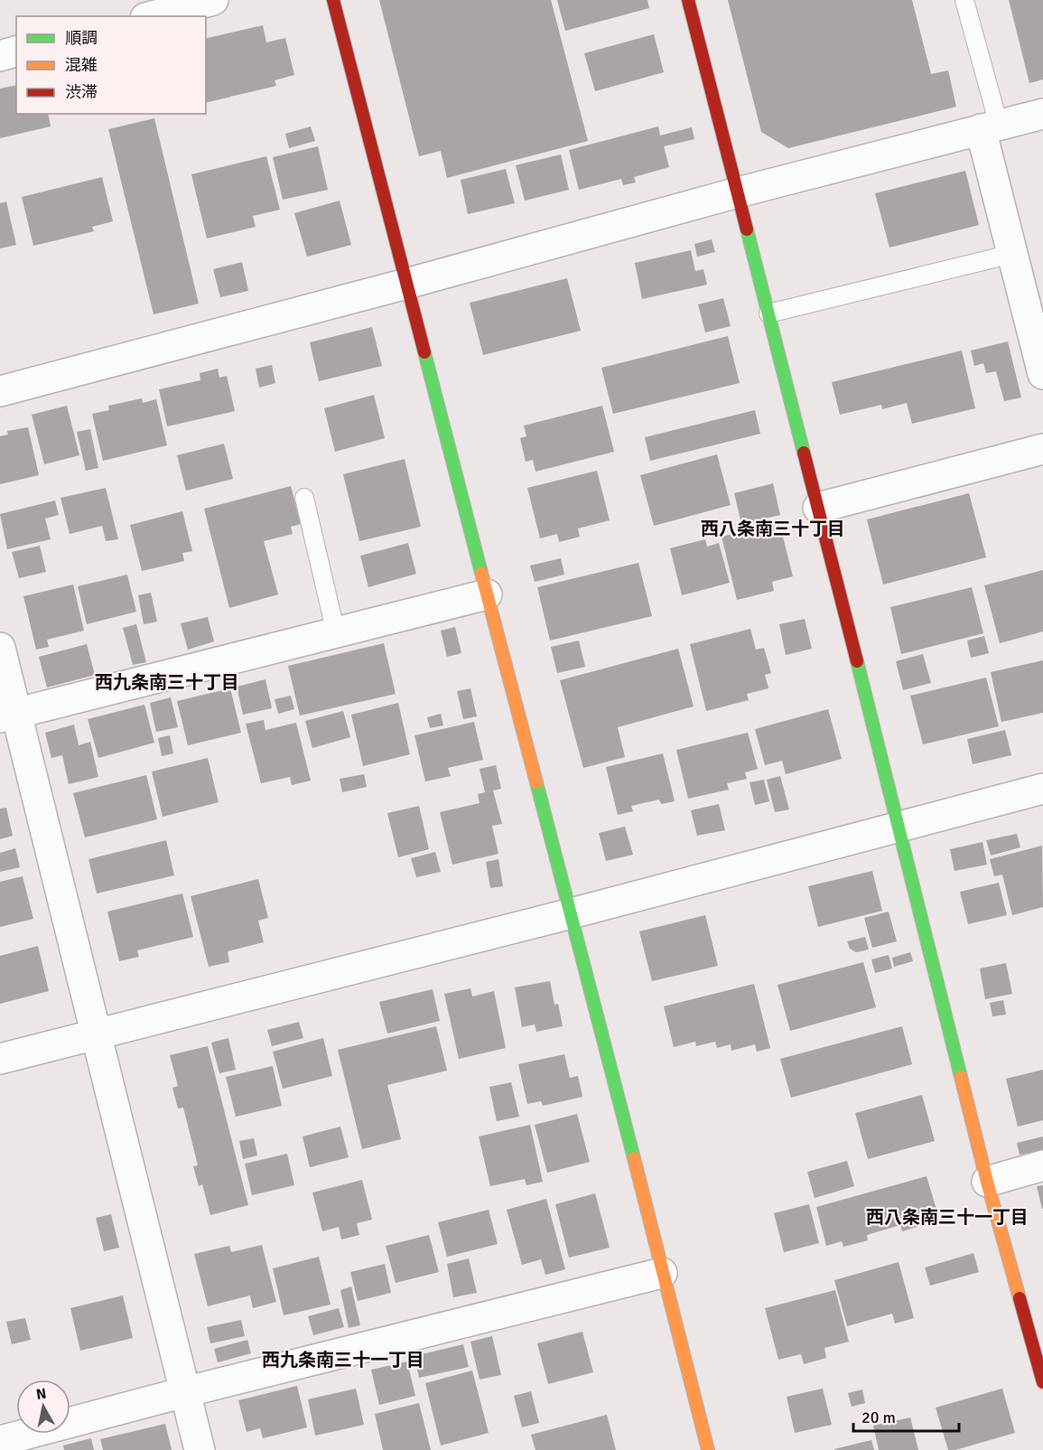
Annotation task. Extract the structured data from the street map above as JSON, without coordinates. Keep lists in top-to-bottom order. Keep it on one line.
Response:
{"districts":["西八条南三十丁目","西九条南三十丁目","西八条南三十一丁目","西九条南三十一丁目"],"legend":["順調","混雑","渋滞"],"scale_bar":"20 m","north":"top"}
